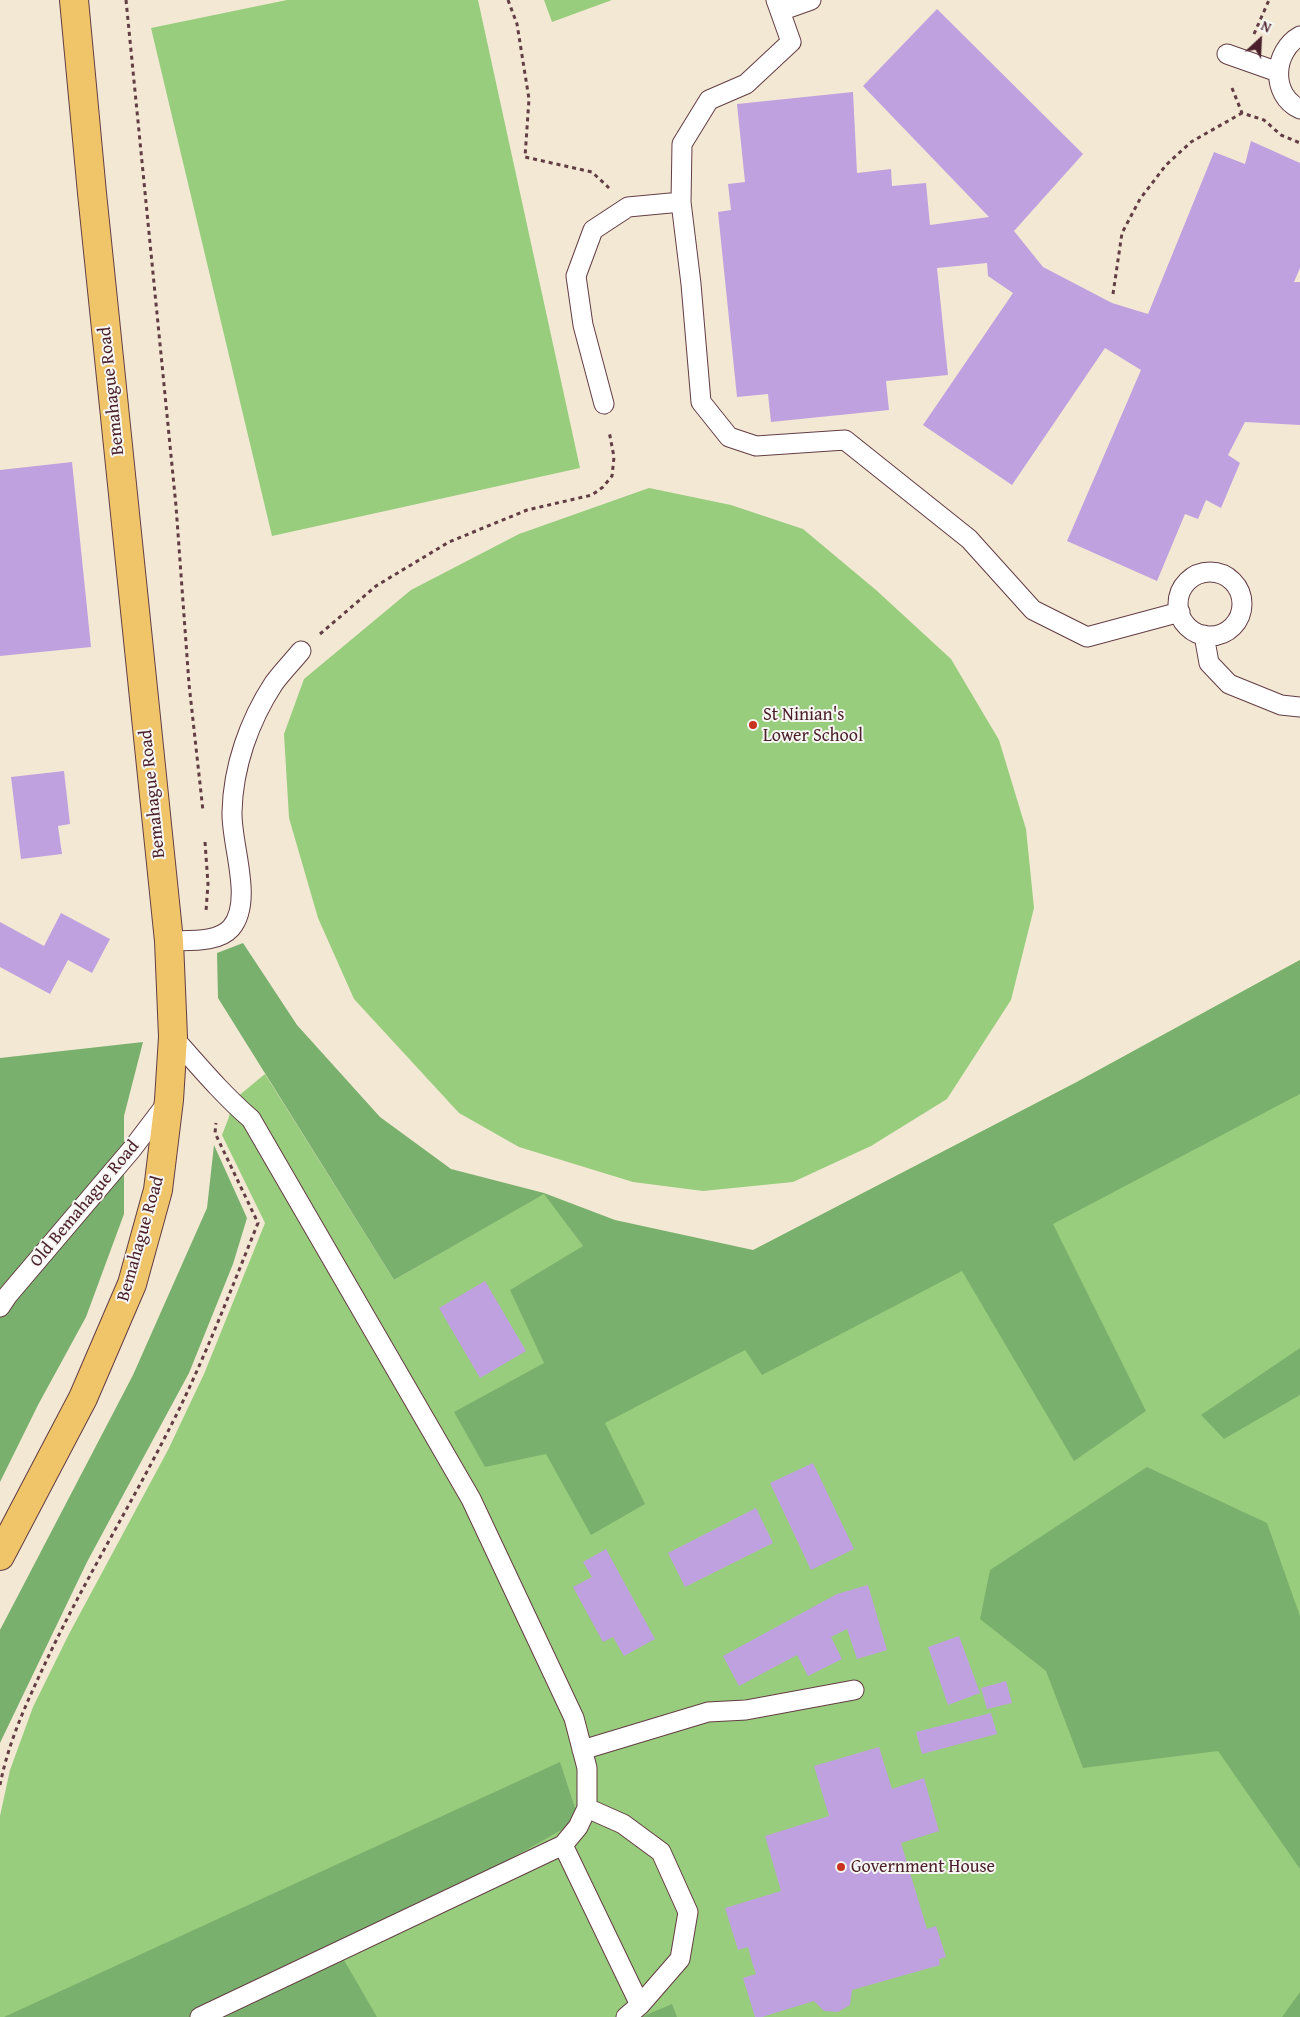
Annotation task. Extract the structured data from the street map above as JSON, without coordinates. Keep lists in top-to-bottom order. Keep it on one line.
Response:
{"streets":{"highway":["Bemahague Road"],"lane":["Old Bemahague Road"]},"crossings":[["Bemahague Road","Old Bemahague Road"]],"places":["St Ninian's Lower School","Government House"],"north":"top right"}
